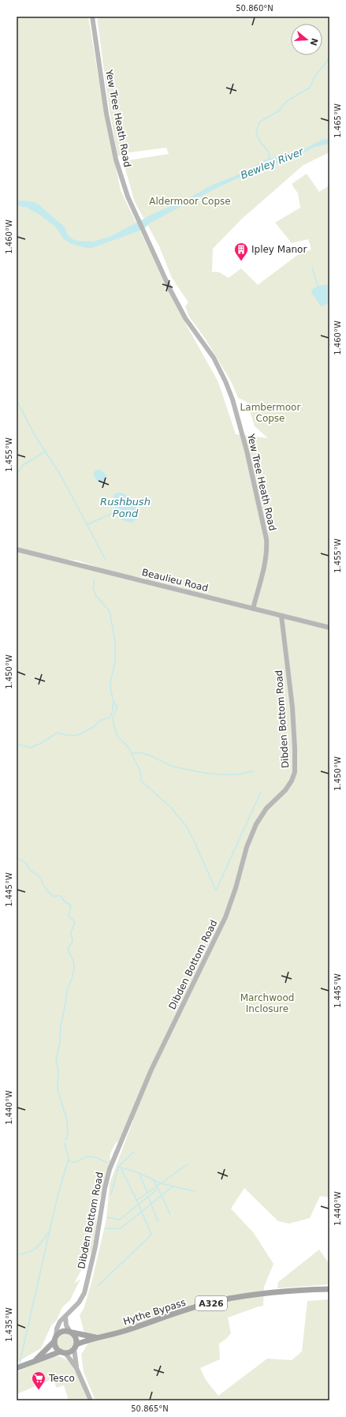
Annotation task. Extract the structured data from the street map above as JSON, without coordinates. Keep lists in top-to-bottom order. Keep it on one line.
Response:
{"streets":{"main road":["A326","Hythe Bypass"],"street":["Yew Tree Heath Road","Beaulieu Road","Dibden Bottom Road"]},"crossings":[["Yew Tree Heath Road","Beaulieu Road"],["Beaulieu Road","Dibden Bottom Road"],["Dibden Bottom Road","Hythe Bypass"]],"water":["Bewley River","Rushbush Pond"],"parks":["Aldermoor Copse","Lambermoor Copse","Marchwood Inclosure"],"places":{"building":["Ipley Manor"],"supermarket":["Tesco"]},"north":"right","coordinates":["50.860°N","1.465°W","1.460°W","1.455°W","1.450°W","1.445°W","1.440°W","1.435°W","50.865°N"]}
